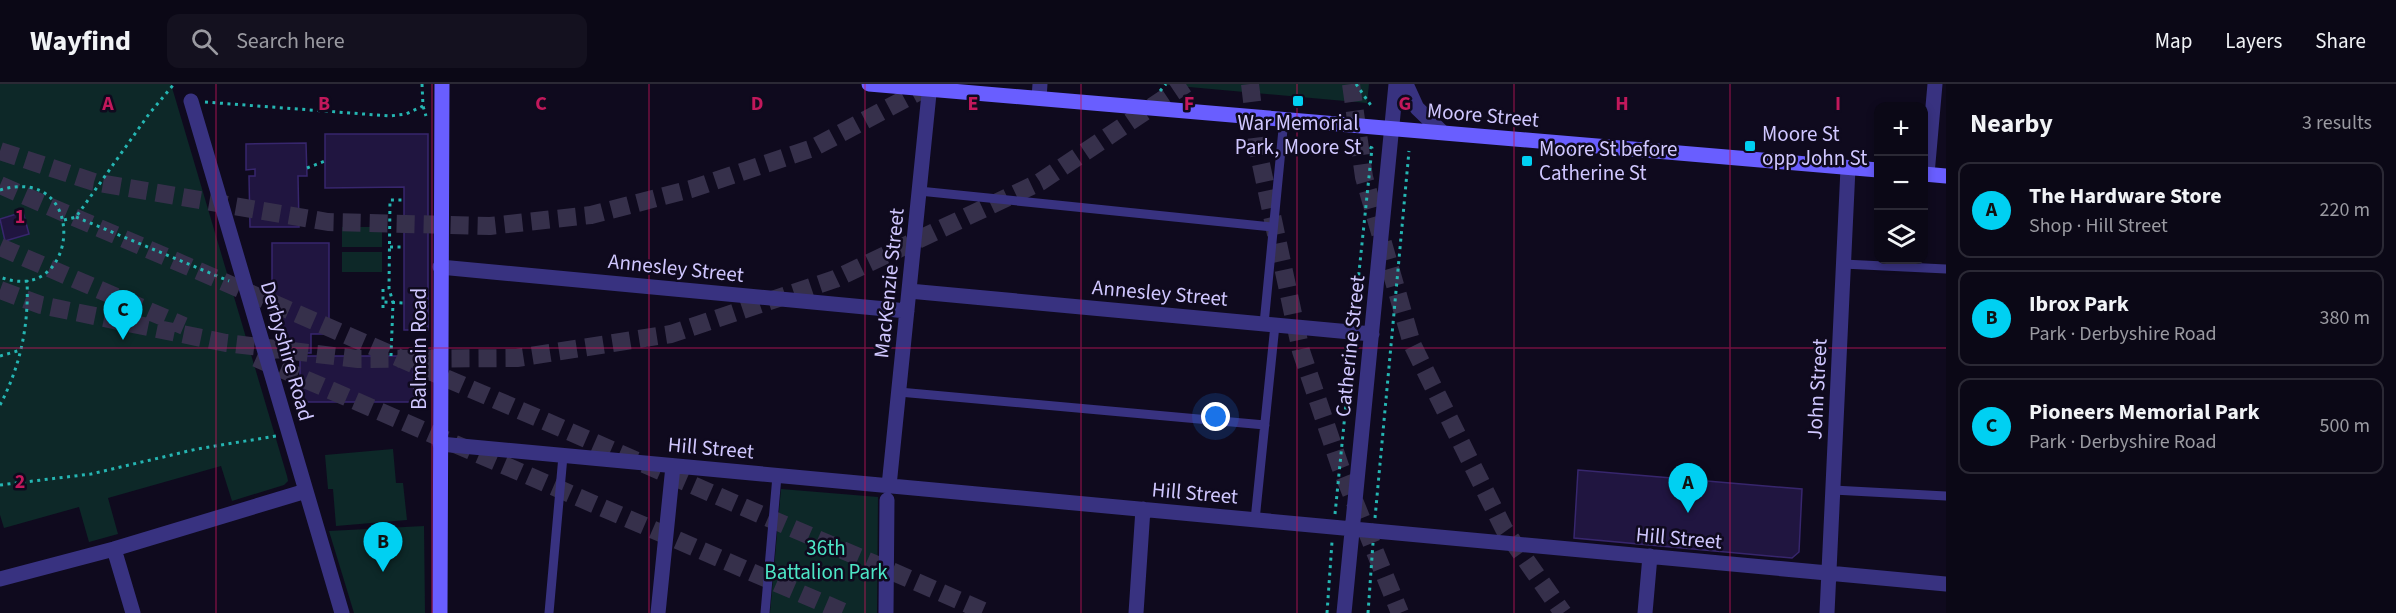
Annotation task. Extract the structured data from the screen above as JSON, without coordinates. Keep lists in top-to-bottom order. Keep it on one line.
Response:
{"streets":{"main road":["Moore Street","Balmain Road"],"street":["Annesley Street","MacKenzie Street","Catherine Street","Derbyshire Road","John Street","Hill Street"]},"crossings":[["Moore Street","MacKenzie Street"],["Moore Street","Catherine Street"],["Moore Street","John Street"],["Annesley Street","MacKenzie Street"],["Annesley Street","Catherine Street"],["Annesley Street","Balmain Road"],["MacKenzie Street","Hill Street"],["Catherine Street","Hill Street"],["Balmain Road","Hill Street"],["John Street","Hill Street"]],"parks":["36th Battalion Park"],"places":{"transit":["War Memorial Park, Moore St","Moore St opp John St","Moore St before Catherine St"]},"page":{"header":"Wayfind","search":"Search here","nav":["Map","Layers","Share"],"heading":["Nearby","3 results"],"map_buttons":["+","−"],"list":[{"mark":"A","name":"The Hardware Store","note":"Shop · Hill Street","value":"220 m"},{"mark":"B","name":"Ibrox Park","note":"Park · Derbyshire Road","value":"380 m"},{"mark":"C","name":"Pioneers Memorial Park","note":"Park · Derbyshire Road","value":"500 m"}],"pins":["C","A","B"]},"grid":{"columns":["A","B","C","D","E","F","G","H","I"],"rows":["1","2"]}}
